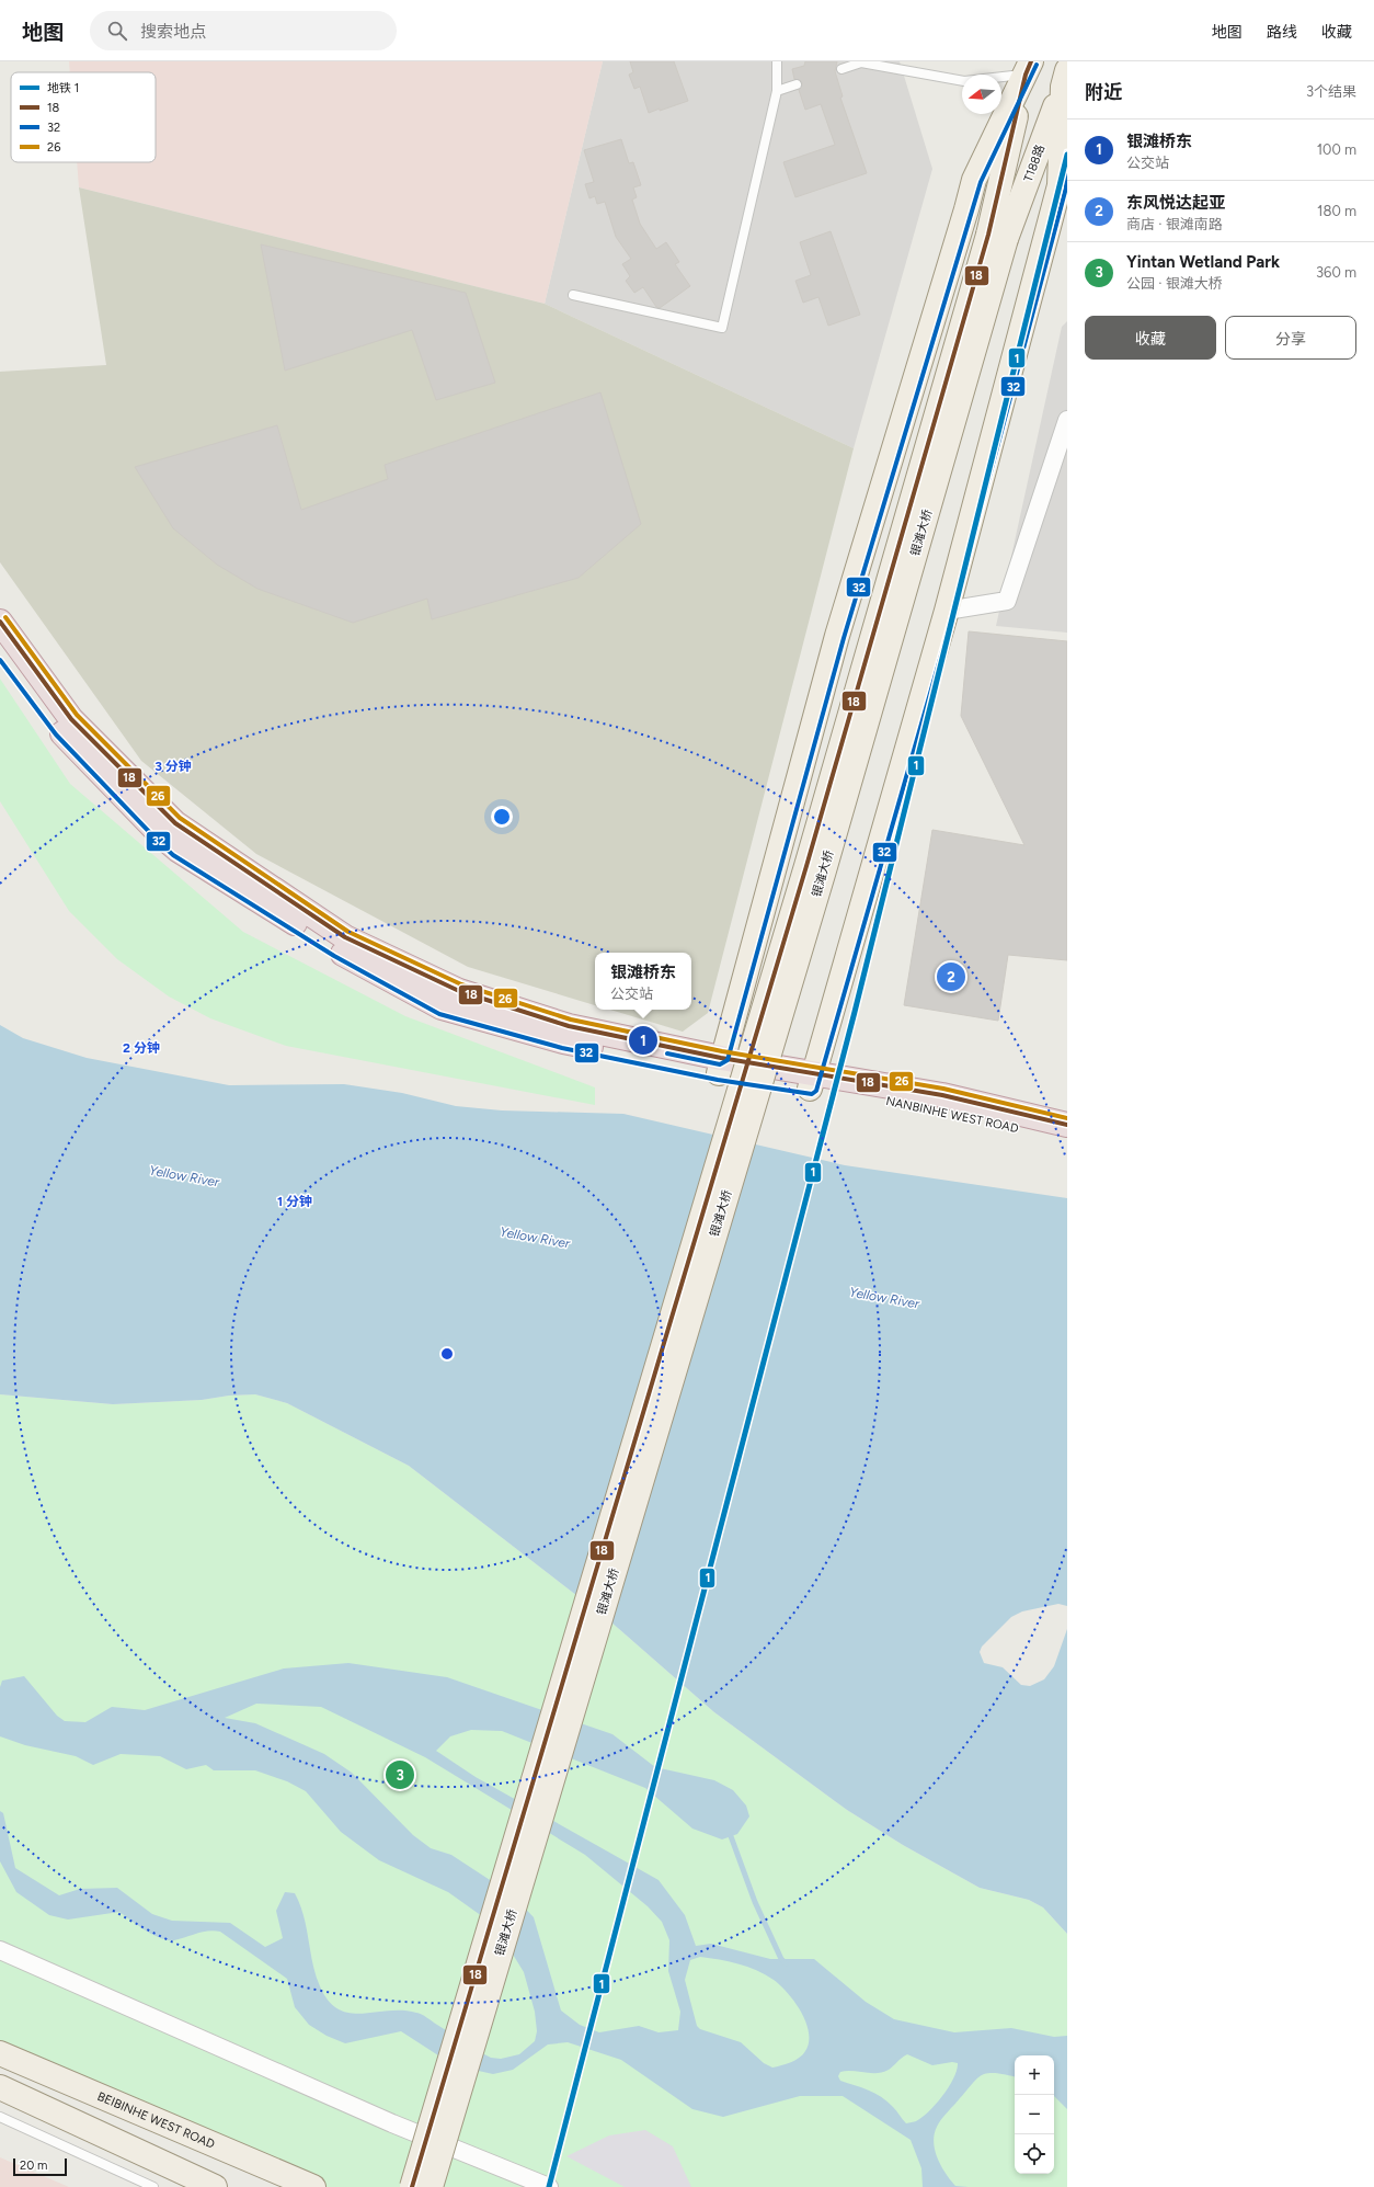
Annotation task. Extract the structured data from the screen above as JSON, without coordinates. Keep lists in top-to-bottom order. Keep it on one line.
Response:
{"streets":{"highway":["NANBINHE WEST ROAD"],"main road":["T188路","银滩大桥","BEIBINHE WEST ROAD"]},"crossings":[["T188路","银滩大桥"]],"water":["Yellow River"],"lines":["transit line 18","transit line 32","metro line 1","transit line 26"],"legend":["地铁 1","18","32","26"],"scale_bar":"20 m","north":"left","page":{"header":"地图","search":"搜索地点","nav":["地图","路线","收藏"],"heading":["附近","3个结果"],"list":[{"mark":"1","name":"银滩桥东","note":"公交站","value":"100 m"},{"mark":"2","name":"东风悦达起亚","note":"商店 · 银滩南路","value":"180 m"},{"mark":"3","name":"Yintan Wetland Park","note":"公园 · 银滩大桥","value":"360 m"}],"buttons":["收藏","分享"],"popup":["银滩桥东","公交站"],"pins":["2","1","3"],"map_buttons":["+","−"],"scale":"20 m"},"rings":["3 分钟","2 分钟","1 分钟"]}
